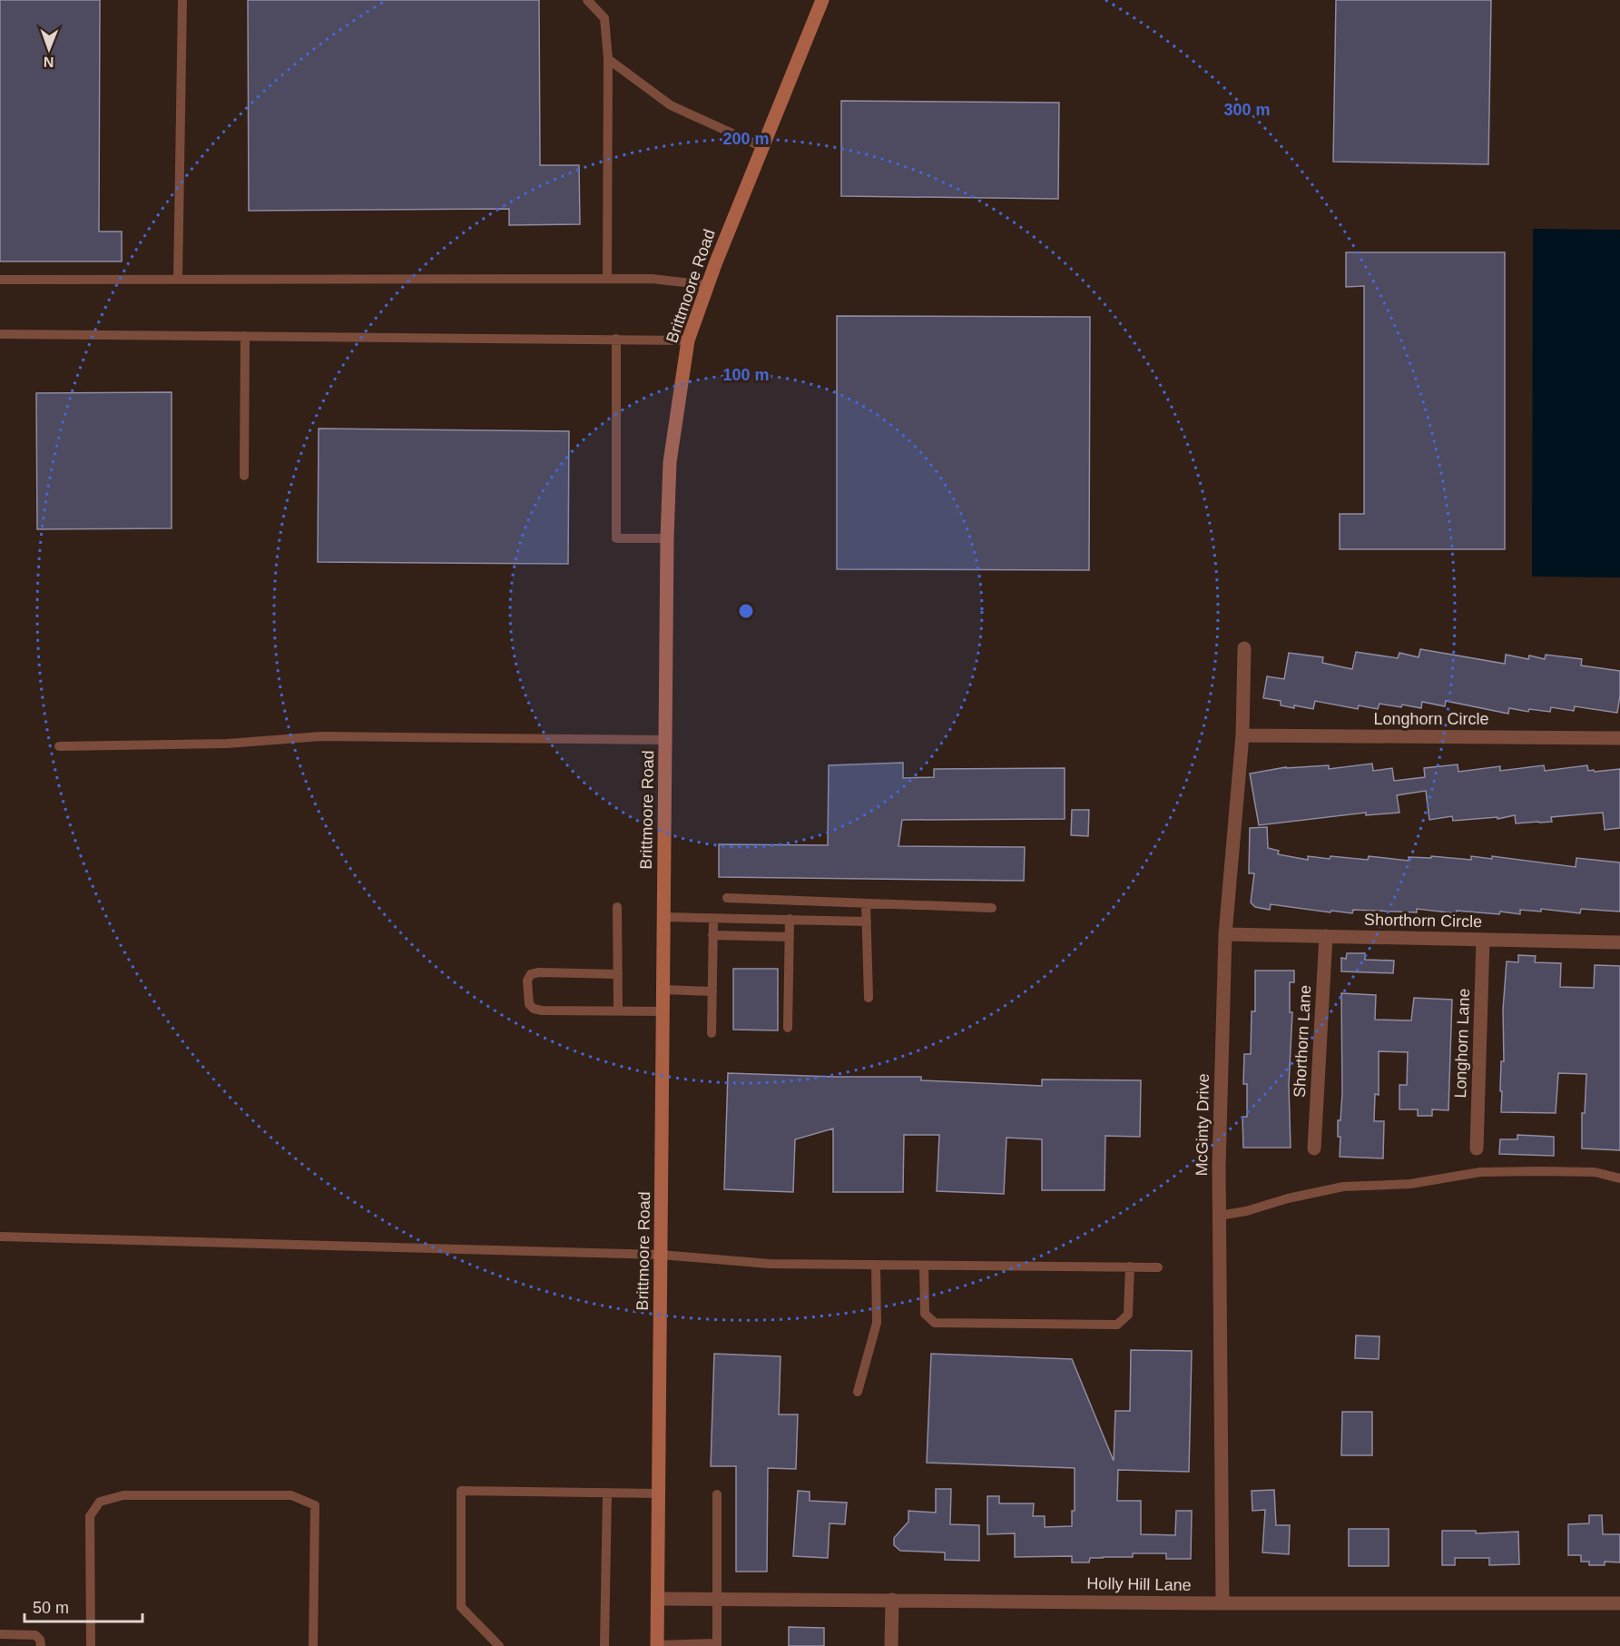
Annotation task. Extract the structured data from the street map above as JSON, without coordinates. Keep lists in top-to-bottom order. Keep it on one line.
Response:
{"streets":{"main road":["Brittmoore Road"],"street":["Longhorn Circle","Shorthorn Circle","Shorthorn Lane","Longhorn Lane","McGinty Drive","Holly Hill Lane"]},"crossings":[["Brittmoore Road","Holly Hill Lane"],["Longhorn Circle","McGinty Drive"],["Shorthorn Circle","Shorthorn Lane"],["Shorthorn Circle","Longhorn Lane"],["Shorthorn Circle","McGinty Drive"],["McGinty Drive","Holly Hill Lane"]],"scale_bar":"50 m","north":"bottom","rings":["300 m","200 m","100 m"]}
